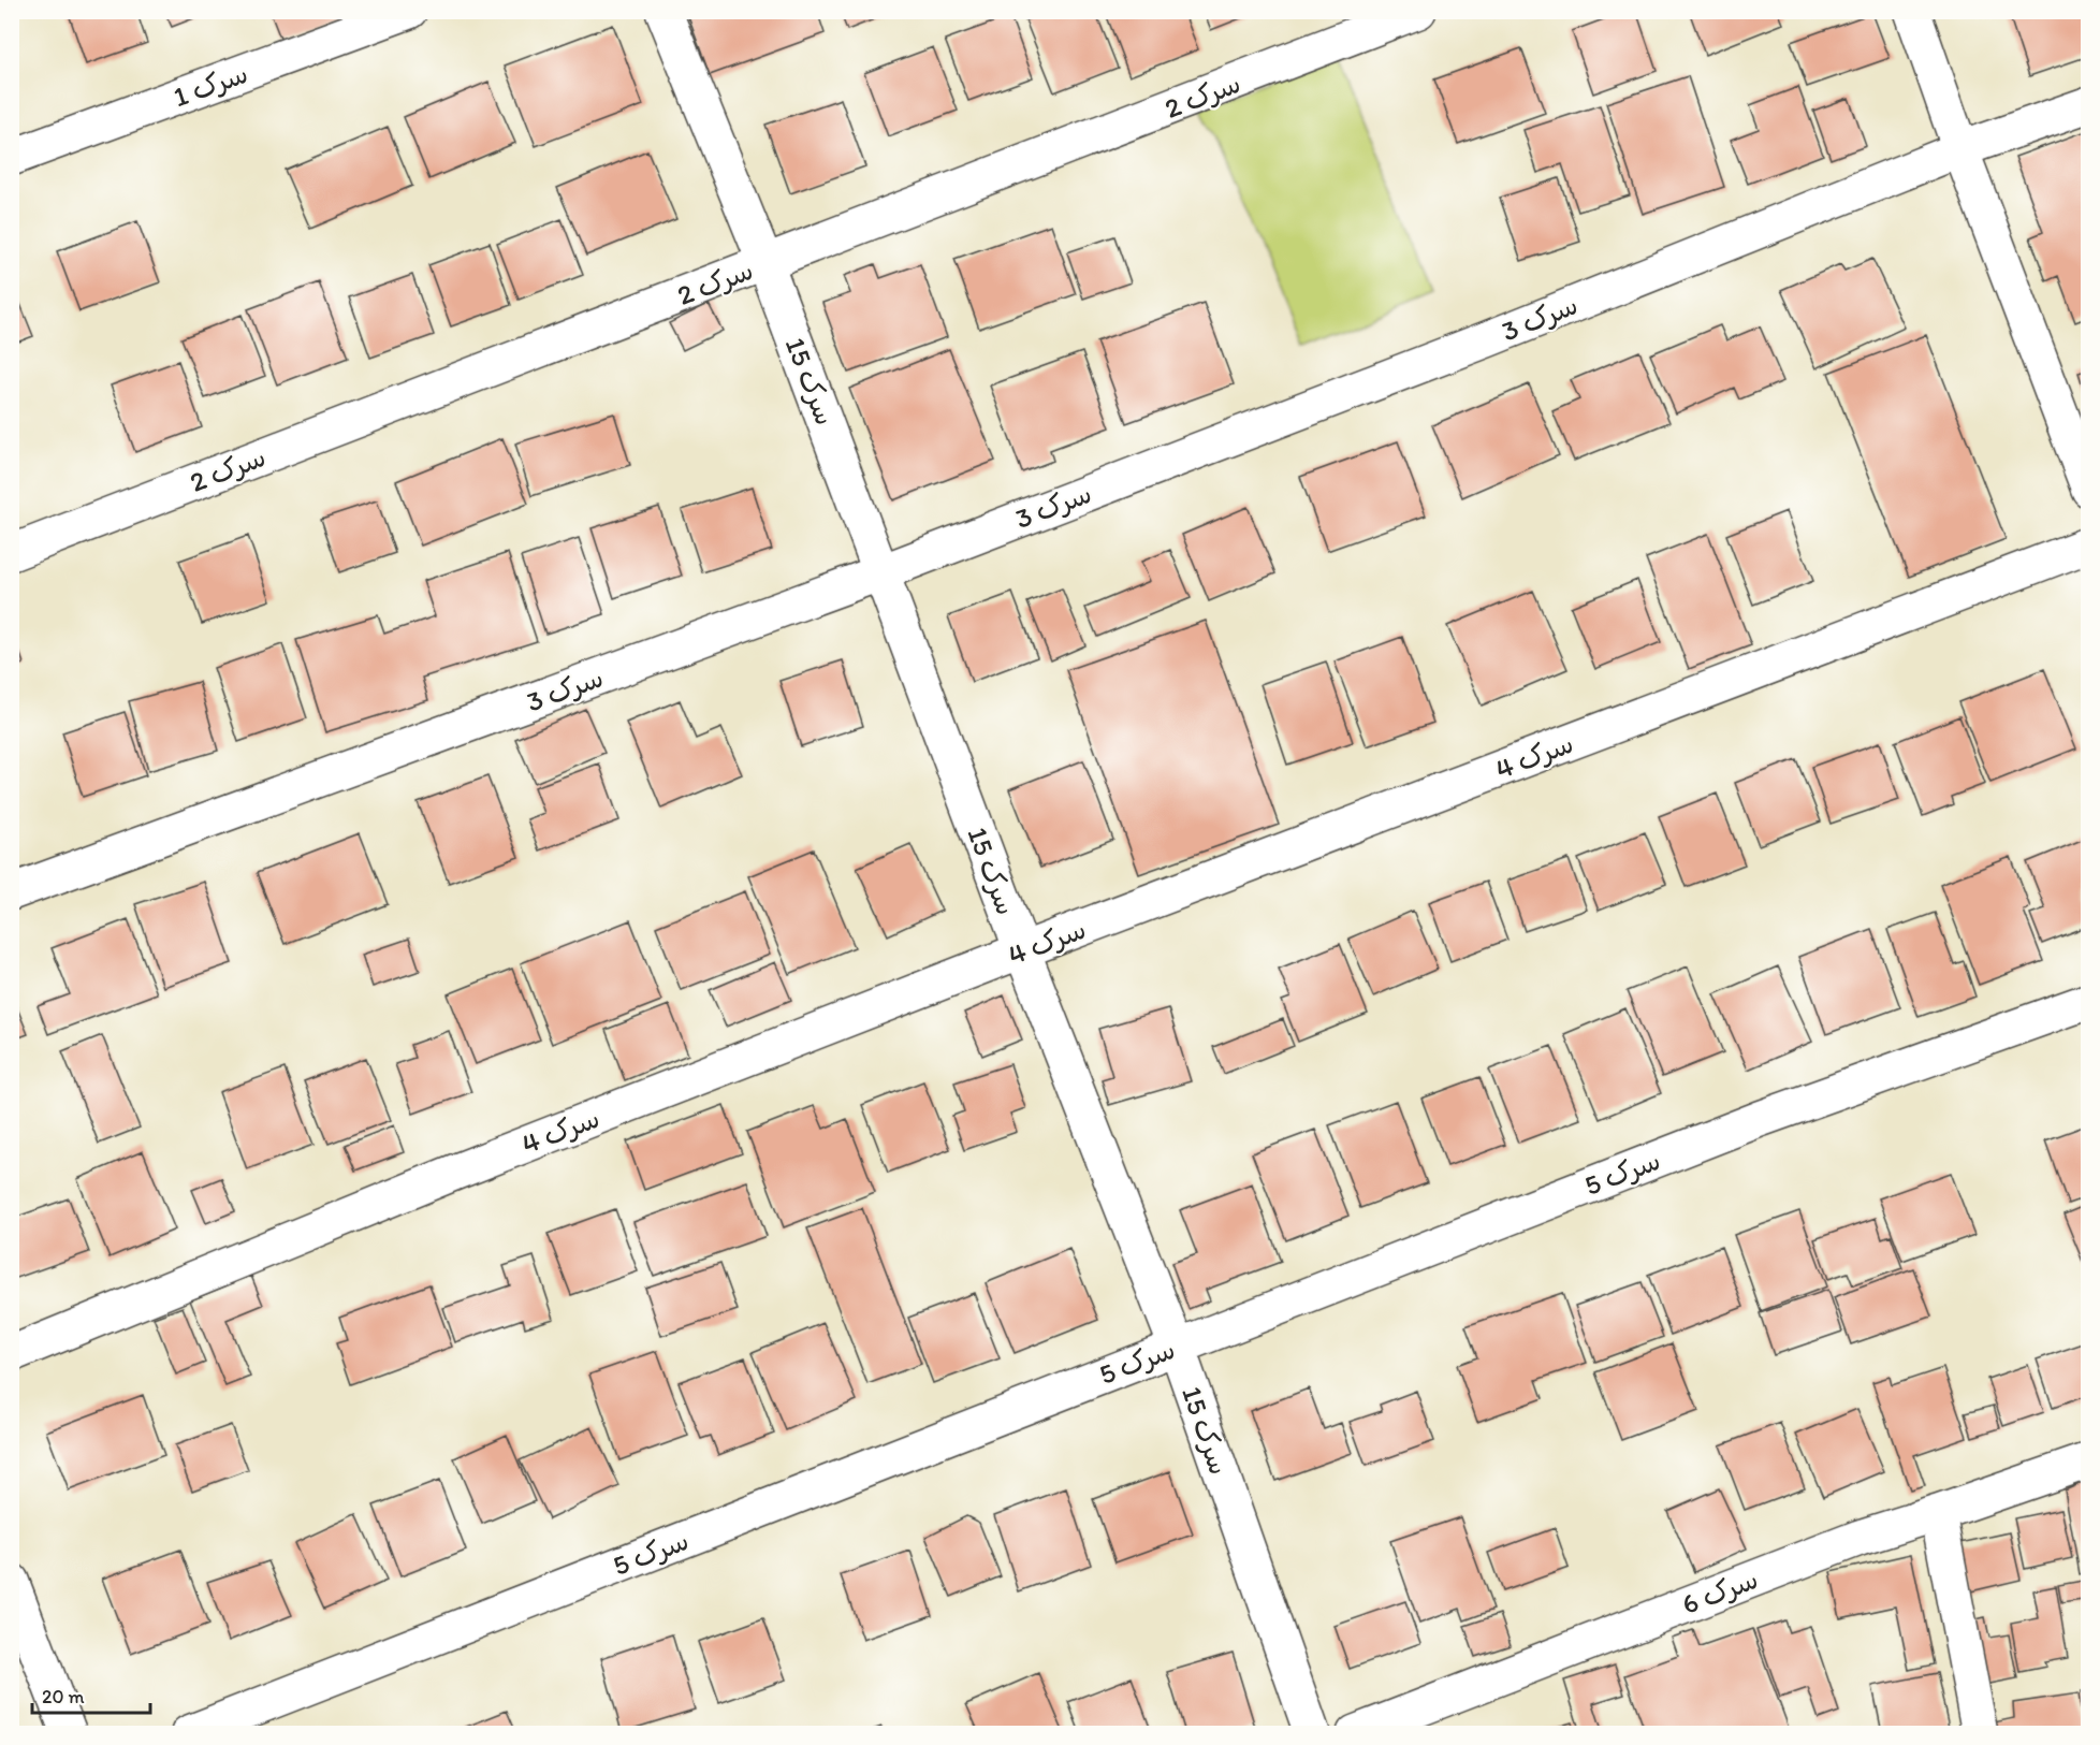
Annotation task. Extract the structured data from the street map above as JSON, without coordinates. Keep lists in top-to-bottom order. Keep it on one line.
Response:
{"streets":{"street":["سرک 1","سرک 2","سرک 3","سرک 15","سرک 4","سرک 5","سرک 6"]},"crossings":[["سرک 2","سرک 15"],["سرک 3","سرک 15"],["سرک 15","سرک 4"],["سرک 15","سرک 5"]],"scale_bar":"20 m"}
